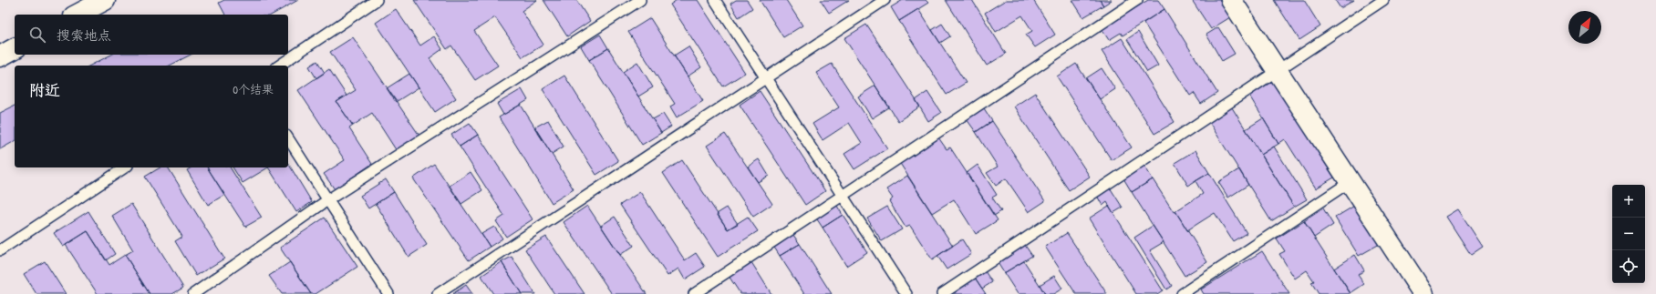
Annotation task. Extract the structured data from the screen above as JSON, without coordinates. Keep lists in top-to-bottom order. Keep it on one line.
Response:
{"north":"top right","page":{"search":"搜索地点","heading":["附近","0个结果"],"map_buttons":["+","−"]}}
